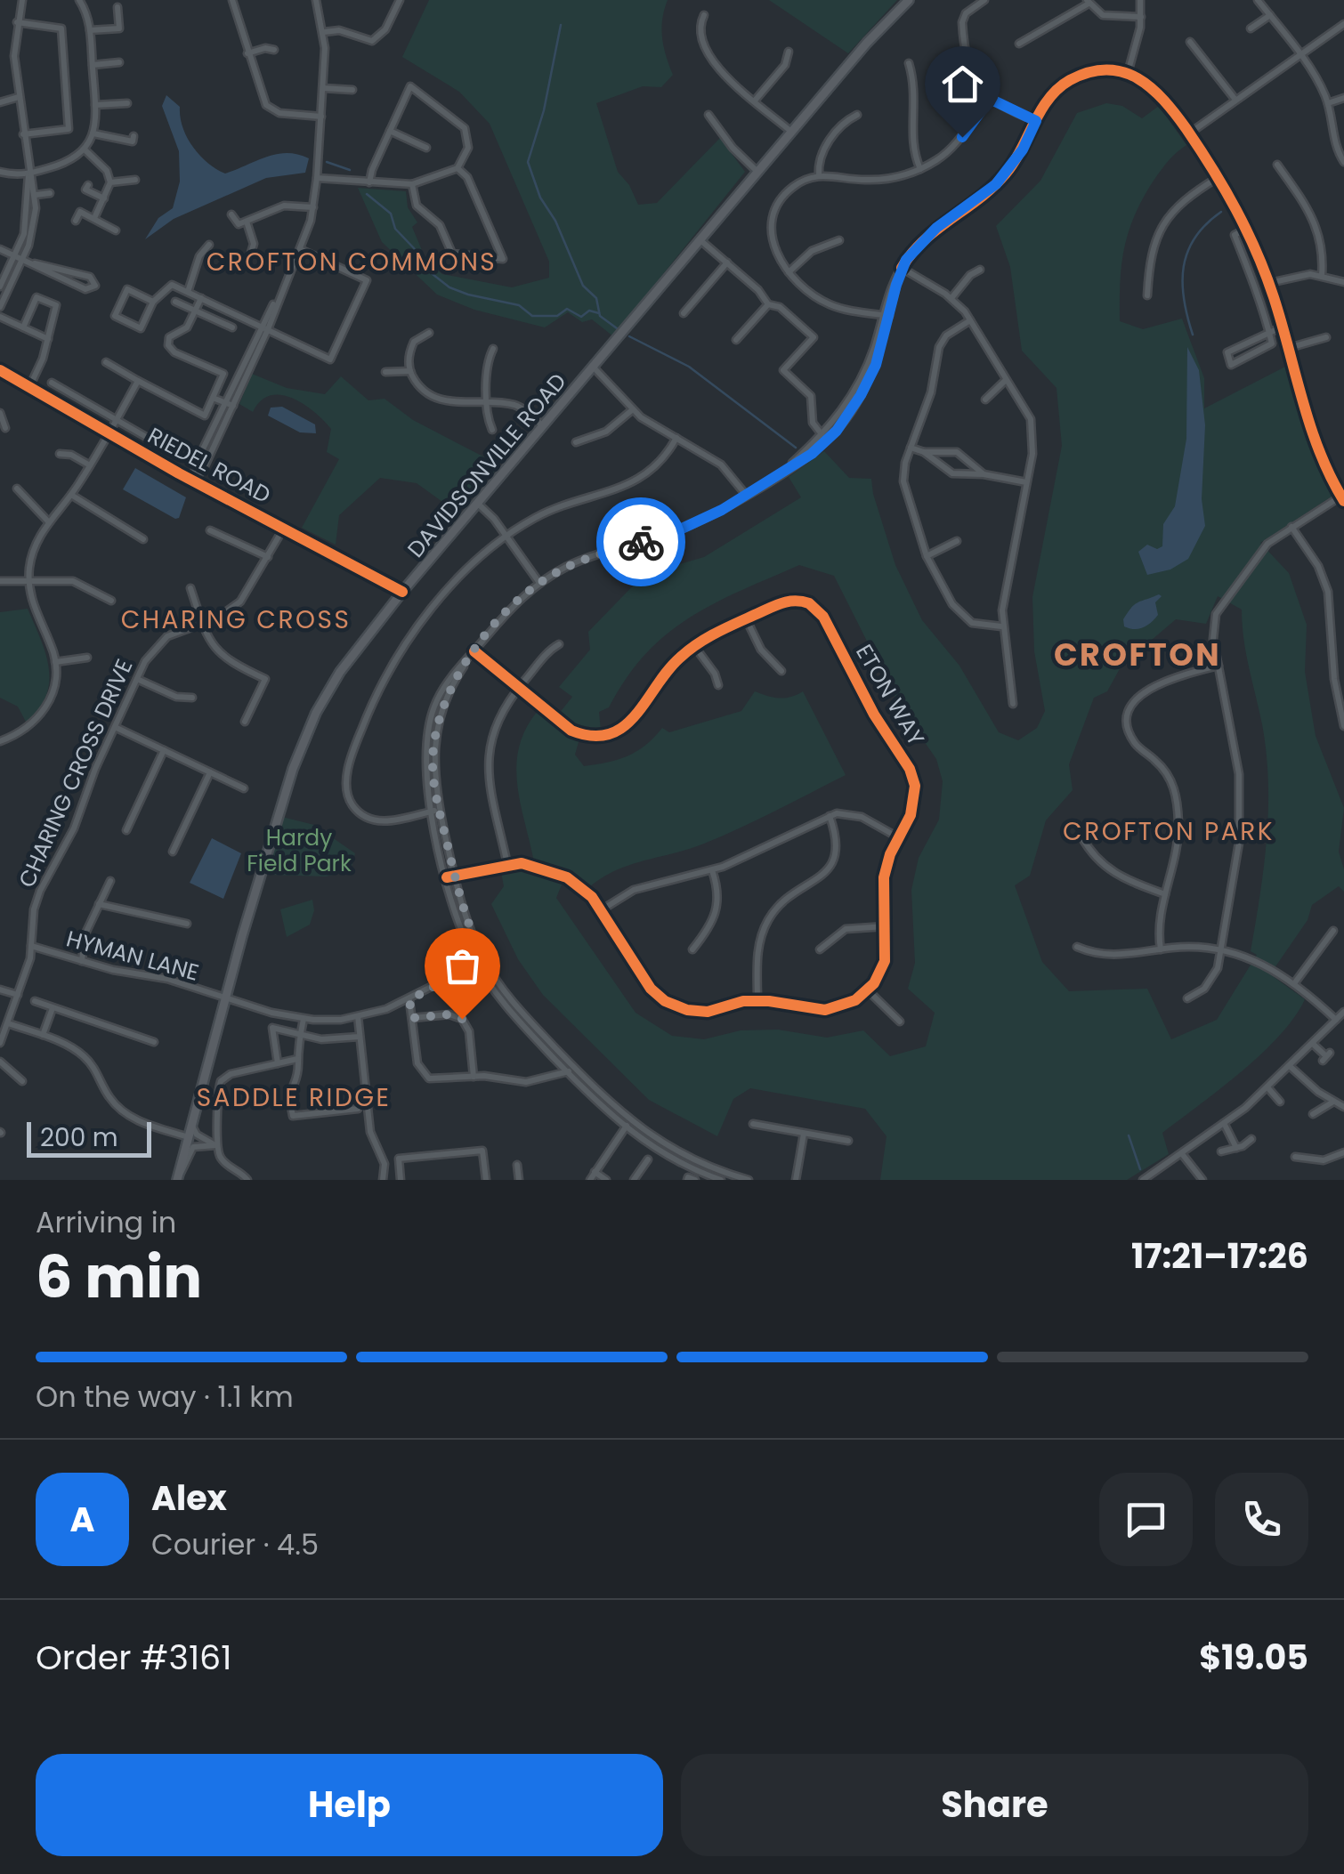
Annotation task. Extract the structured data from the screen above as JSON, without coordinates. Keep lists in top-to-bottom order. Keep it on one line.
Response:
{"streets":{"main road":["DAVIDSONVILLE ROAD"],"street":["RIEDEL ROAD","ETON WAY","CHARING CROSS DRIVE","HYMAN LANE"]},"crossings":[["RIEDEL ROAD","DAVIDSONVILLE ROAD"],["RIEDEL ROAD","CHARING CROSS DRIVE"],["DAVIDSONVILLE ROAD","HYMAN LANE"],["CHARING CROSS DRIVE","HYMAN LANE"]],"districts":["CROFTON COMMONS","CHARING CROSS","CROFTON","CROFTON PARK","SADDLE RIDGE"],"parks":["Hardy Field Park"],"scale_bar":"200 m","page":{"scale":"200 m","heading":["6 min","Arriving in","17:21–17:26"],"panel":["Alex","Courier · 4.5","Order #3161","$19.05"],"bar":"On the way · 1.1 km","round":"A","buttons":["Help","Share"]}}
